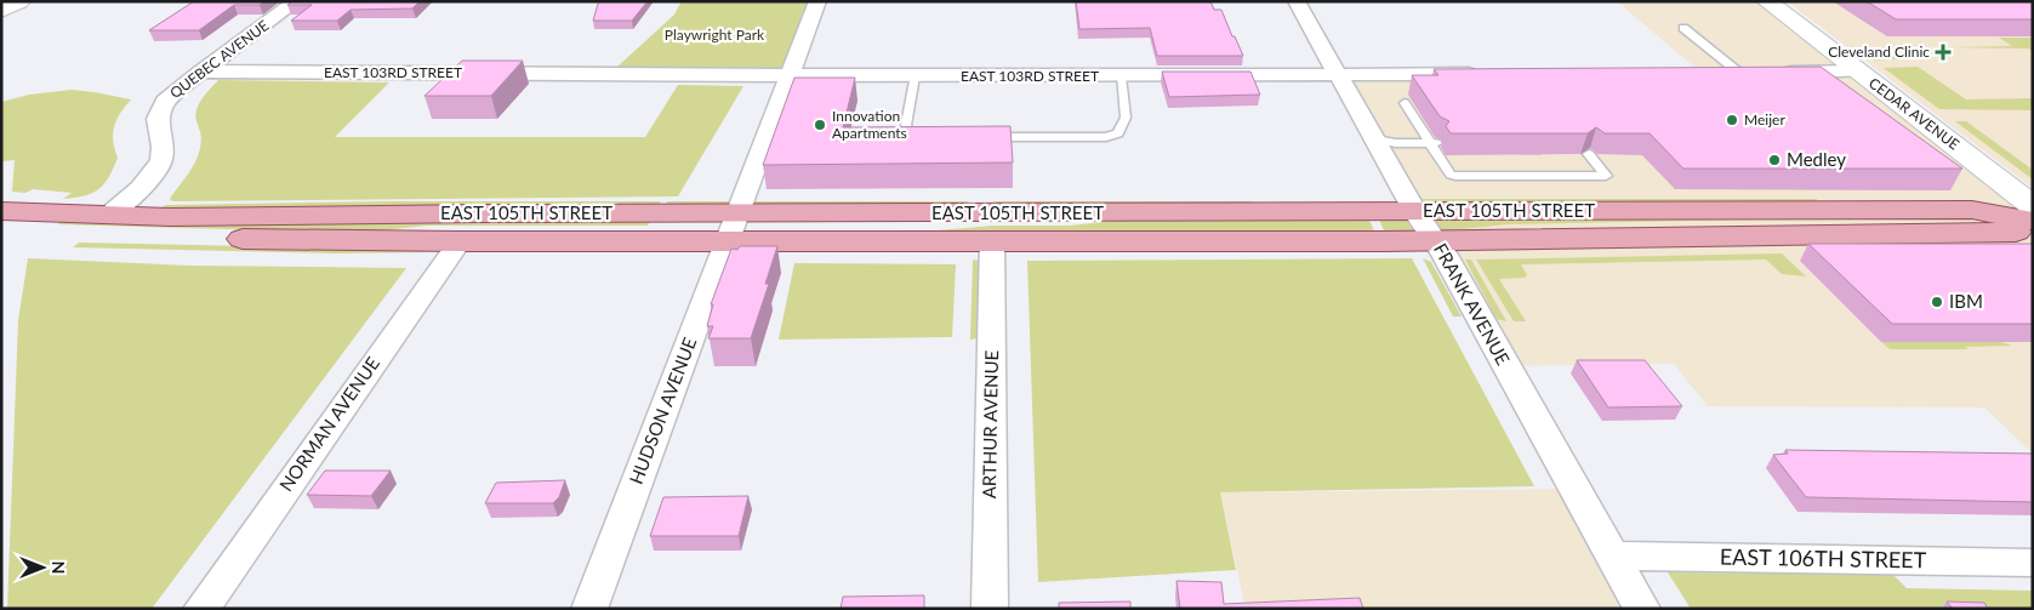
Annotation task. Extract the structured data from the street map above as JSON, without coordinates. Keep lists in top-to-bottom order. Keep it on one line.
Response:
{"streets":{"main road":["EAST 105TH STREET"],"street":["QUEBEC AVENUE","EAST 103RD STREET","CEDAR AVENUE","FRANK AVENUE","HUDSON AVENUE","NORMAN AVENUE","ARTHUR AVENUE","EAST 106TH STREET"]},"crossings":[["QUEBEC AVENUE","EAST 103RD STREET"],["QUEBEC AVENUE","EAST 105TH STREET"],["EAST 103RD STREET","FRANK AVENUE"],["EAST 103RD STREET","HUDSON AVENUE"],["EAST 105TH STREET","FRANK AVENUE"],["EAST 105TH STREET","HUDSON AVENUE"],["EAST 105TH STREET","NORMAN AVENUE"],["EAST 105TH STREET","ARTHUR AVENUE"],["FRANK AVENUE","EAST 106TH STREET"]],"parks":["Playwright Park"],"places":{"health":["Cleveland Clinic"],"other":["Meijer","Innovation Apartments","Medley","IBM"]},"north":"right"}
